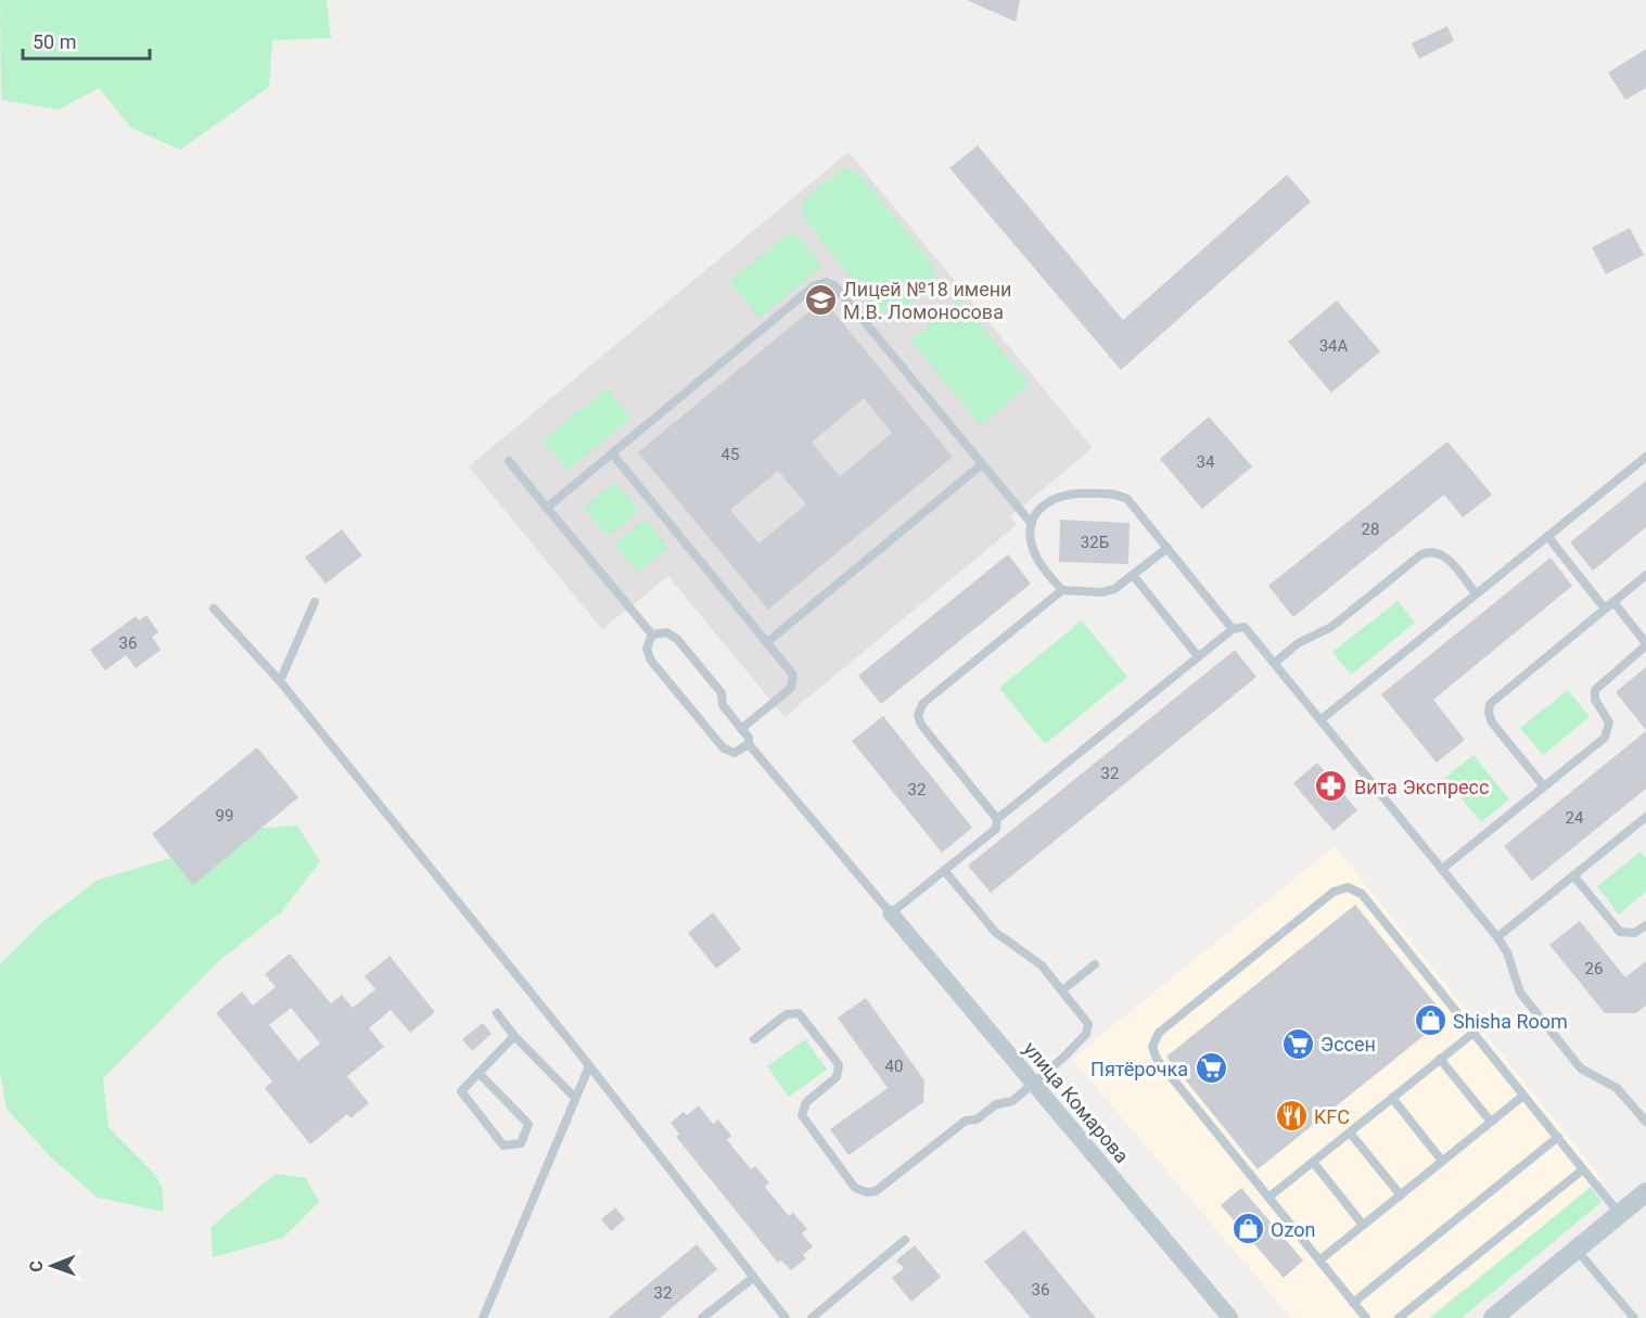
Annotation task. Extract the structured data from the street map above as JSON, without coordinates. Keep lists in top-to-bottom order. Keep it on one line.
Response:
{"streets":{"street":["улица Комарова"]},"places":{"school or university":["Лицей №18 имени М.В. Ломоносова"],"pharmacy":["Вита Экспресс"],"shop":["Shisha Room","Ozon"],"supermarket":["Эссен","Пятёрочка"],"restaurant":["KFC"]},"house_numbers":["34А","45","34","28","32Б","36","32","32","99","24","26","40","36","32"],"scale_bar":"50 m","north":"left"}
